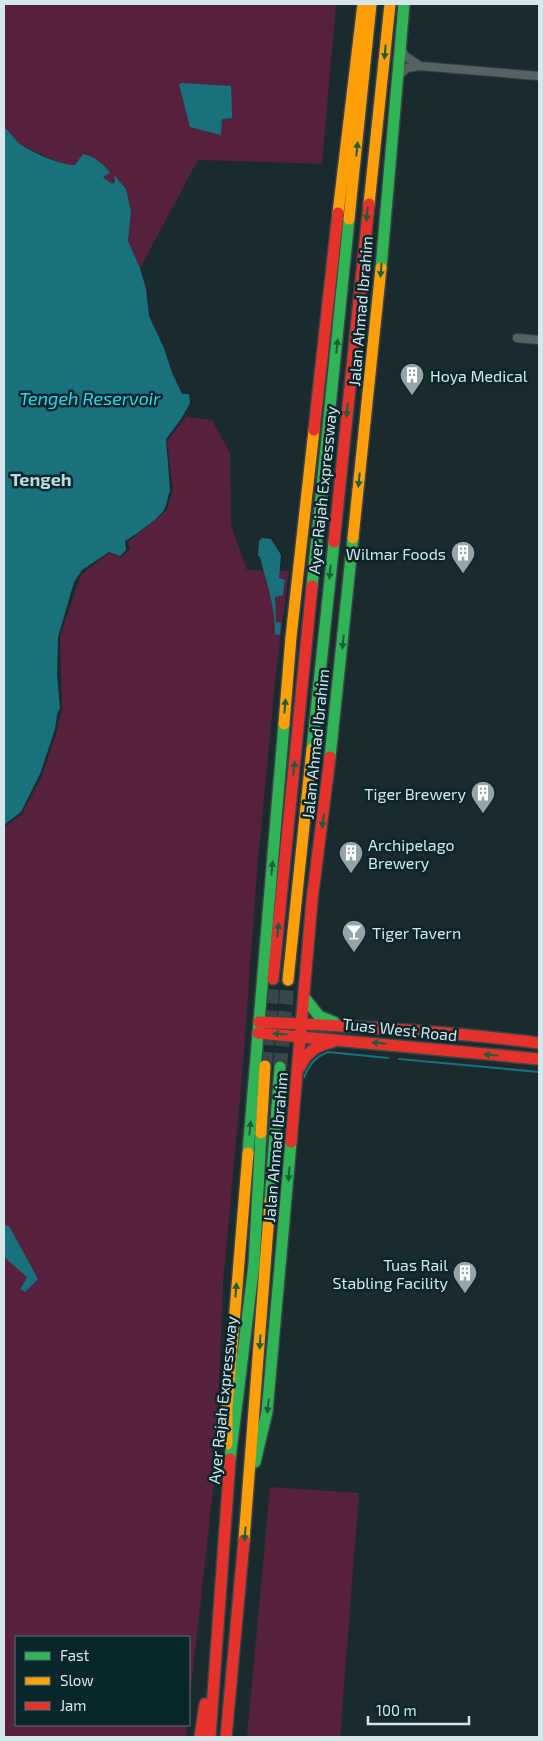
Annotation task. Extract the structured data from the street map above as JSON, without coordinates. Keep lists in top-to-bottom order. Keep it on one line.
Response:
{"streets":{"main road":["Jalan Ahmad Ibrahim","Ayer Rajah Expressway","Tuas West Road"]},"crossings":[["Jalan Ahmad Ibrahim","Ayer Rajah Expressway"],["Jalan Ahmad Ibrahim","Tuas West Road"]],"districts":["Tengeh"],"water":["Tengeh Reservoir"],"places":{"building":["Hoya Medical","Wilmar Foods","Tiger Brewery","Archipelago Brewery","Tuas Rail Stabling Facility"],"bar":["Tiger Tavern"]},"legend":["Fast","Slow","Jam"],"scale_bar":"100 m"}
